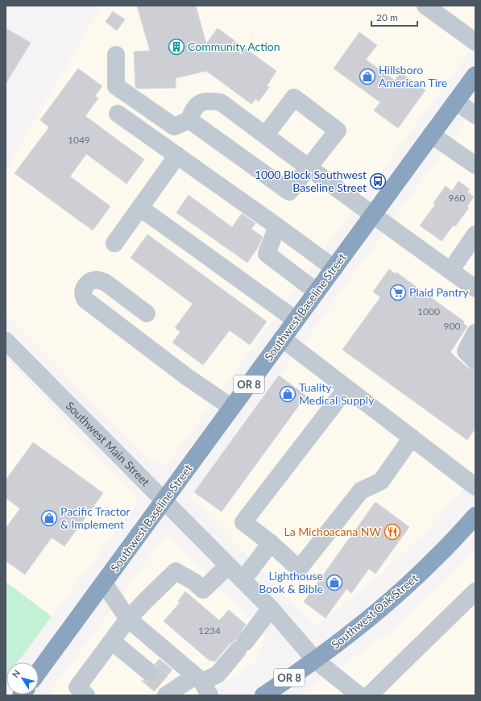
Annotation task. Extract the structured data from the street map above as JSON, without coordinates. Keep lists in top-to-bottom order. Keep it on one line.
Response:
{"streets":{"highway":["Southwest Baseline Street","OR 8","Southwest Oak Street"],"street":["Southwest Main Street"]},"crossings":[["Southwest Baseline Street","Southwest Main Street"],["Southwest Main Street","Southwest Oak Street"]],"places":{"building":["Community Action"],"shop":["Hillsboro American Tire","Tuality Medical Supply","Pacific Tractor & Implement","Lighthouse Book & Bible"],"bus stop":["1000 Block Southwest Baseline Street"],"supermarket":["Plaid Pantry"],"restaurant":["La Michoacana NW"]},"house_numbers":["1049","960","1000","900","1234"],"scale_bar":"20 m","north":"top left"}
